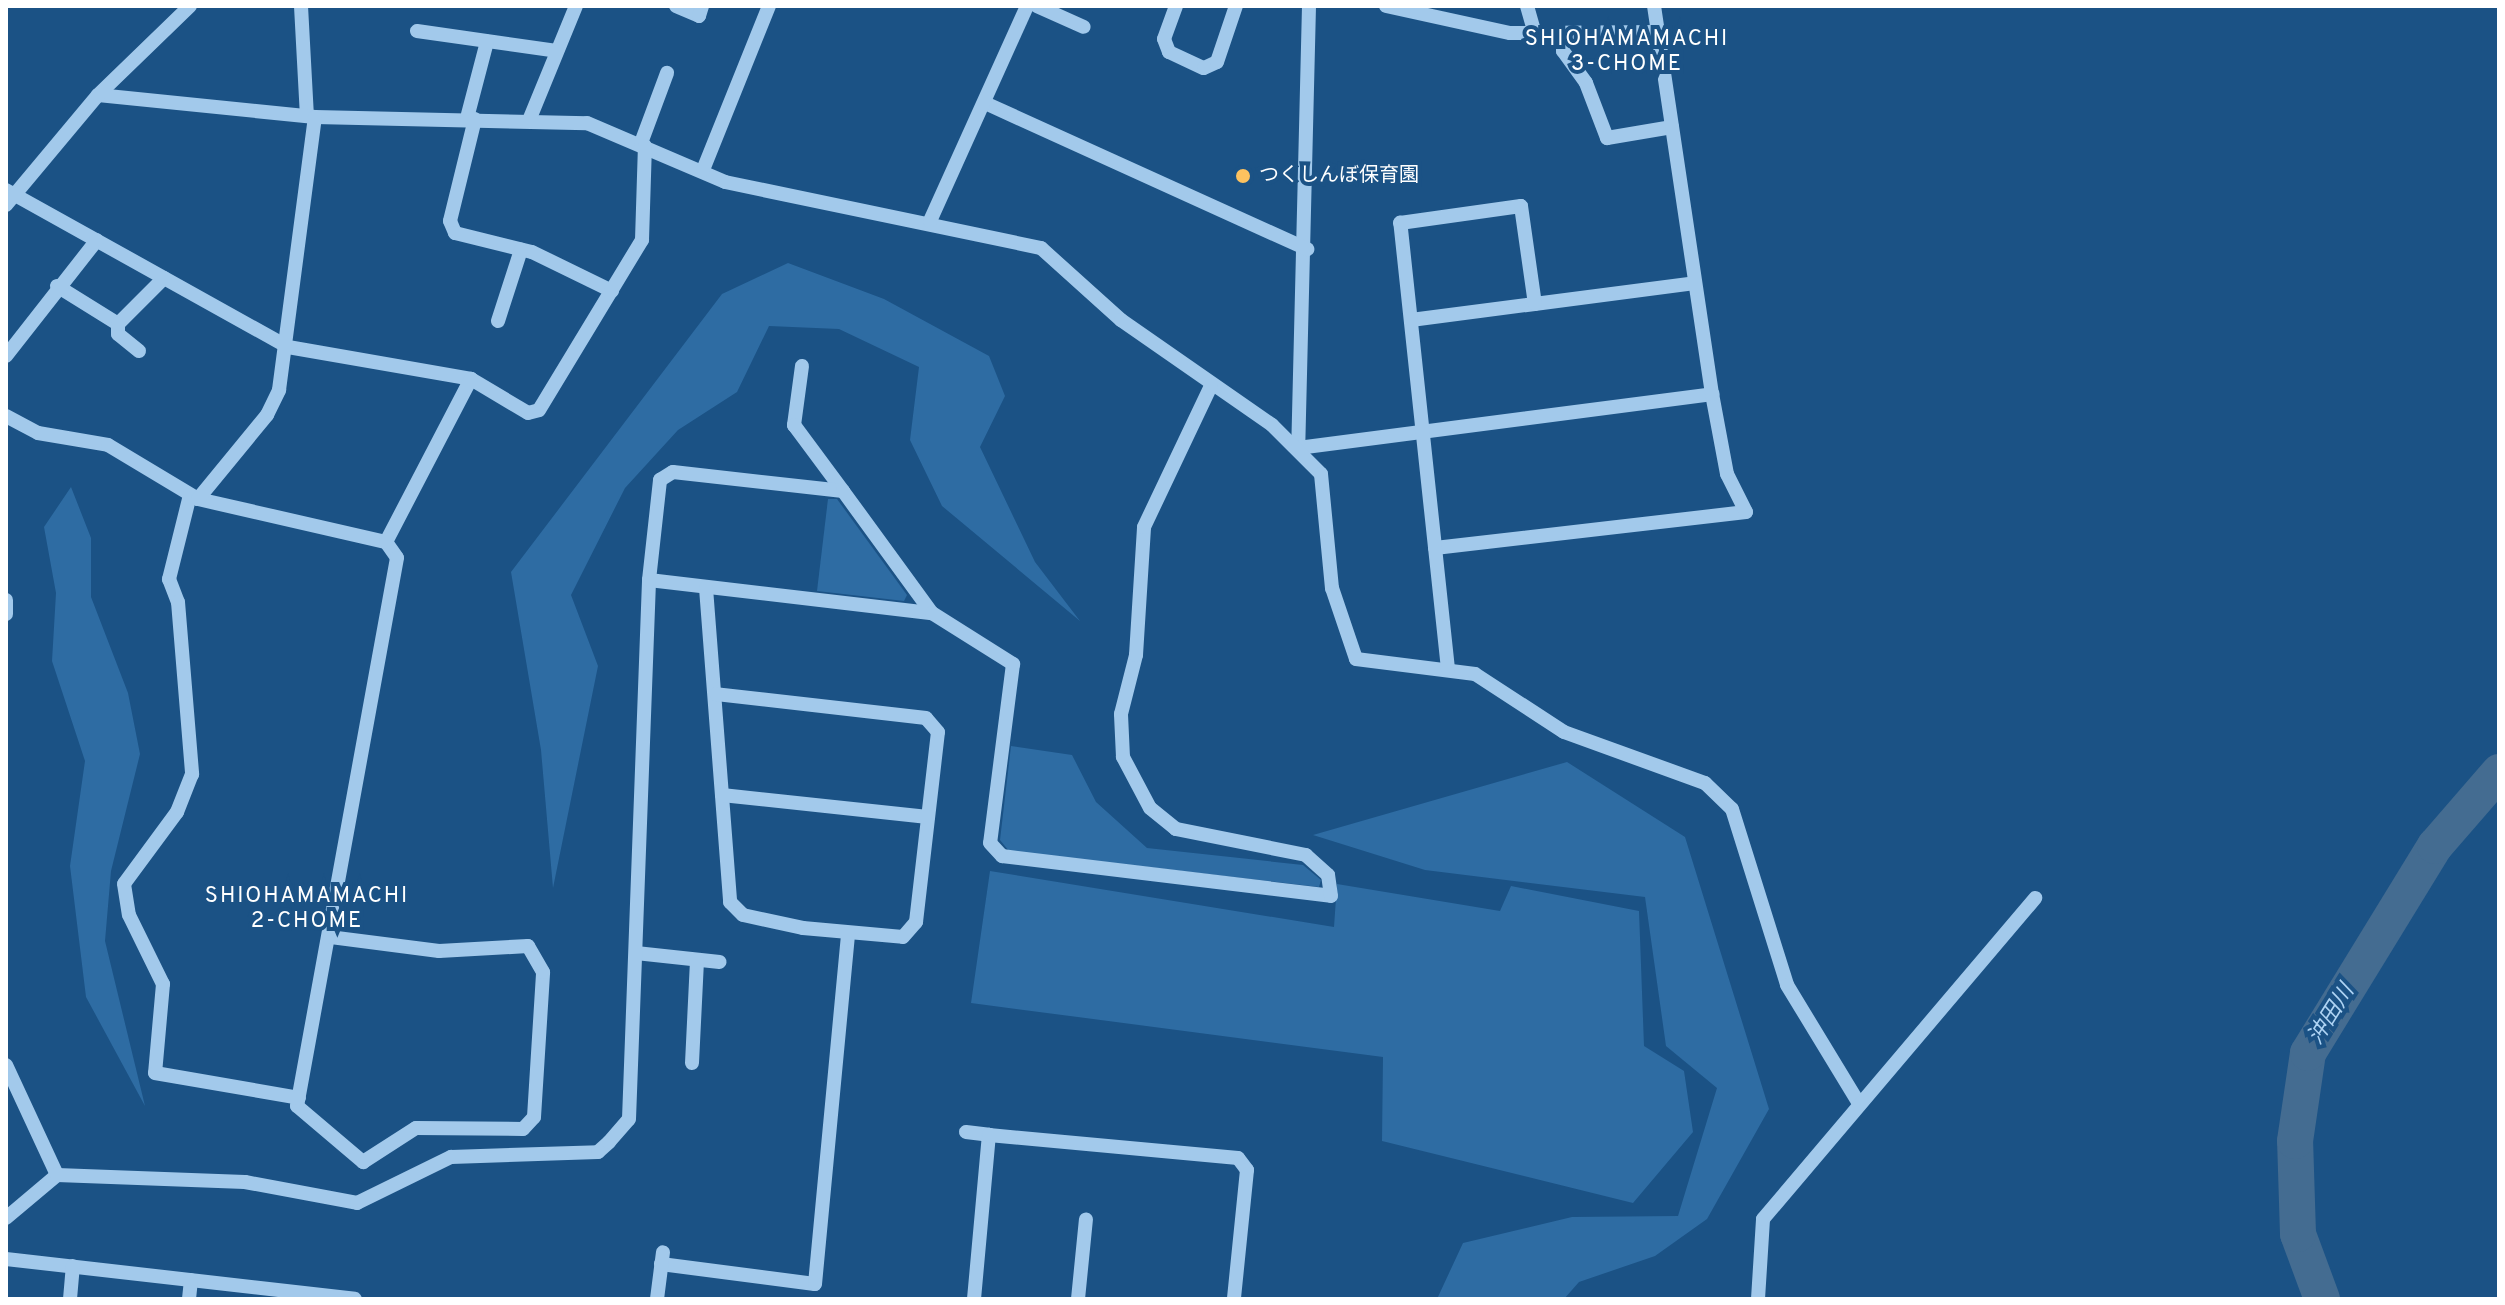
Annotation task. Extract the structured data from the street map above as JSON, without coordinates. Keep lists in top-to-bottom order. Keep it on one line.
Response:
{"districts":["SHIOHAMAMACHI 3-CHOME","SHIOHAMAMACHI 2-CHOME"],"water":["沖田川"],"places":["つくしんぼ保育園"]}
